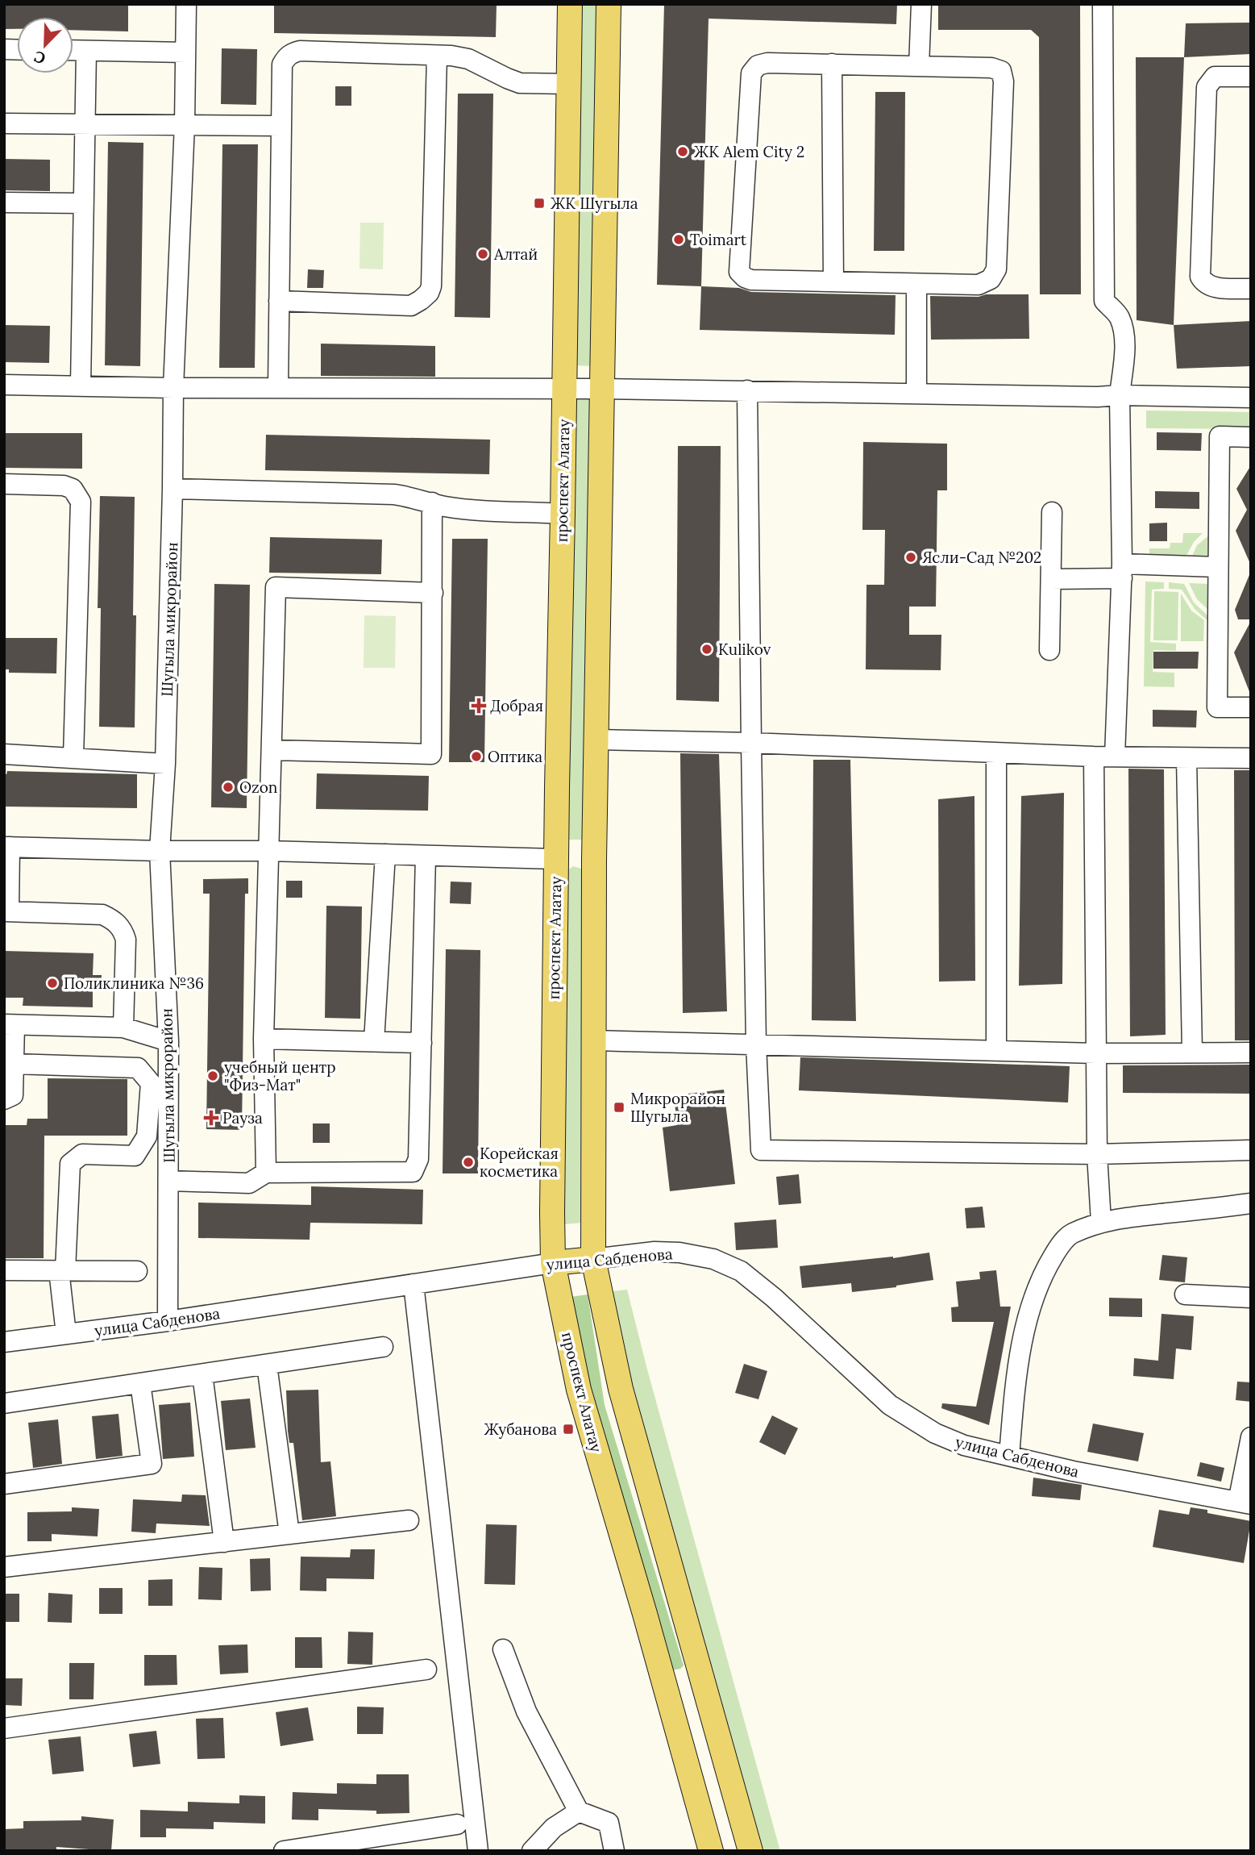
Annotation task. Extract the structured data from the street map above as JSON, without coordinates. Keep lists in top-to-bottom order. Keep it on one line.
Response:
{"streets":{"main road":["проспект Алатау","улица Сабденова"],"street":["Шугыла микрорайон"]},"crossings":[["проспект Алатау","улица Сабденова"],["Шугыла микрорайон","улица Сабденова"]],"places":{"other":["ЖК Alem City 2","Toimart","Алтай","Ясли-Сад №202","Kulikov","Оптика","Ozon","Поликлиника №36","учебный центр \"Физ-Мат\"","Корейская косметика"],"transit":["ЖК Шугыла","Микрорайон Шугыла","Жубанова"],"health":["Добрая","Рауза"]},"north":"bottom left"}
